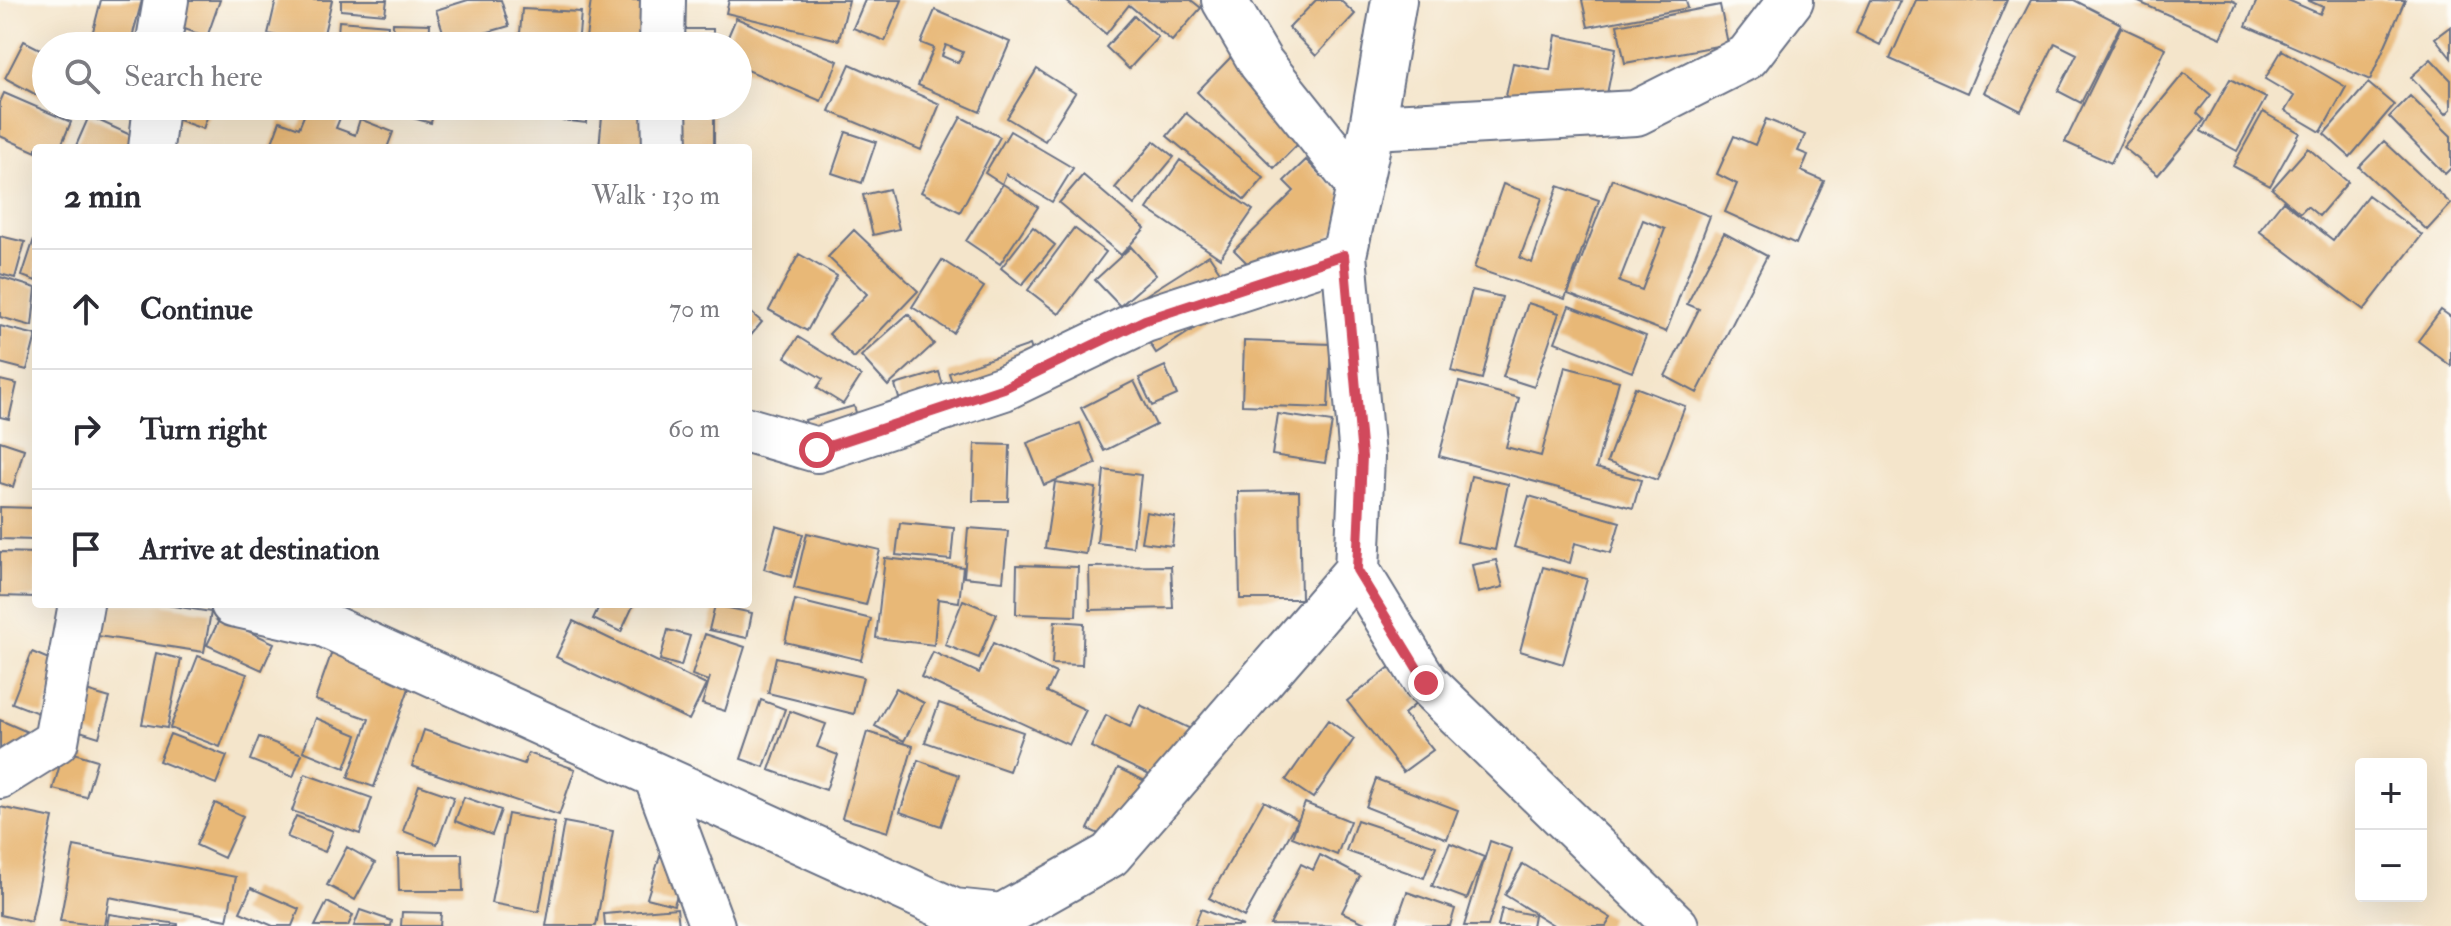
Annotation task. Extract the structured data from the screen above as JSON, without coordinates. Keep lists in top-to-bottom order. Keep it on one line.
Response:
{"page":{"search":"Search here","heading":["2 min","Walk · 130 m"],"list":[["Continue","70 m"],["Turn right","60 m"],"Arrive at destination"],"map_buttons":["+","−"]}}
